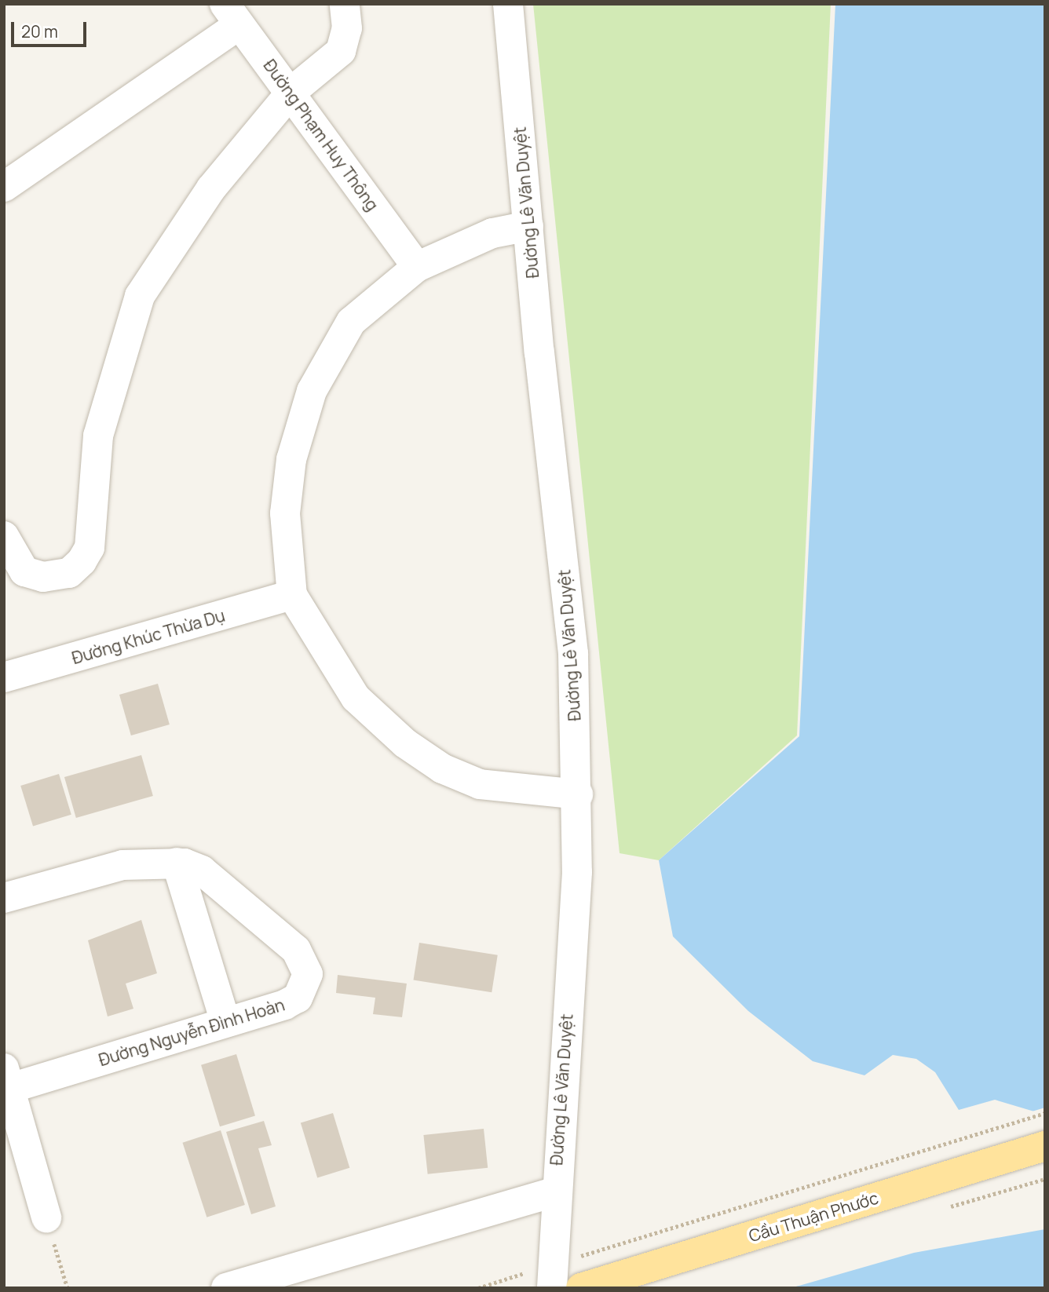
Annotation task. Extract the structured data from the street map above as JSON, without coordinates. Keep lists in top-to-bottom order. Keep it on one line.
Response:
{"streets":{"main road":["Cầu Thuận Phước"],"street":["Đường Phạm Huy Thông","Đường Lê Văn Duyệt","Đường Khúc Thừa Dụ","Đường Nguyễn Đình Hoàn"]},"scale_bar":"20 m"}
